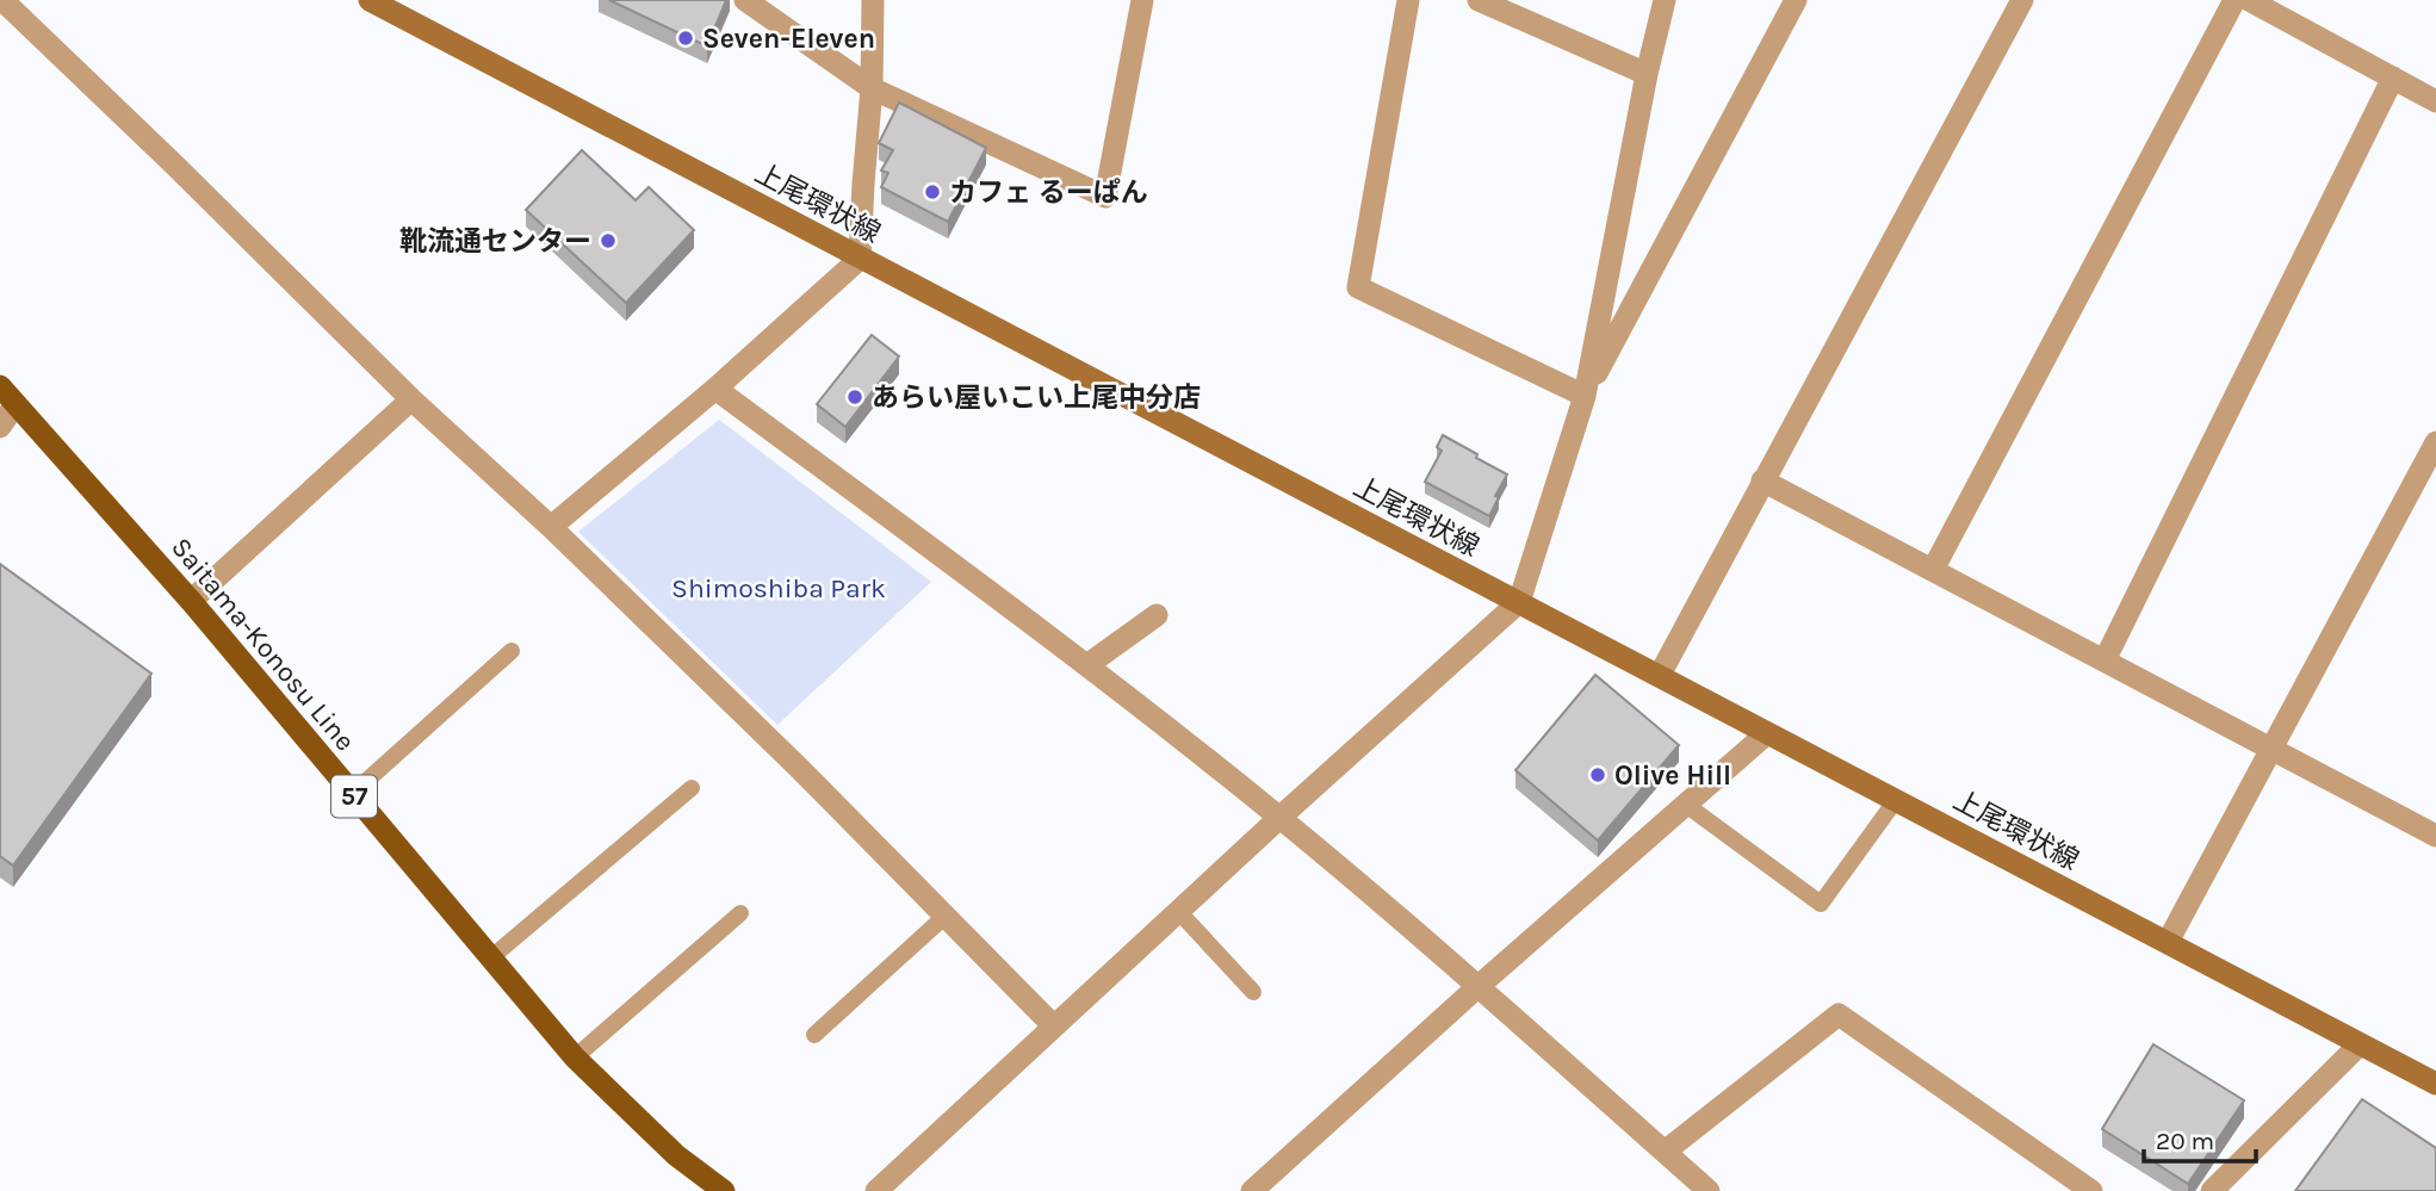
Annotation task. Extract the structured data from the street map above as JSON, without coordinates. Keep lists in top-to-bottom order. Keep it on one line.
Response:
{"streets":{"main road":["上尾環状線","Saitama-Konosu Line","57"]},"parks":["Shimoshiba Park"],"places":["Seven-Eleven","カフェ るーぱん","靴流通センター","あらい屋いこい上尾中分店","Olive Hill"],"scale_bar":"20 m"}
